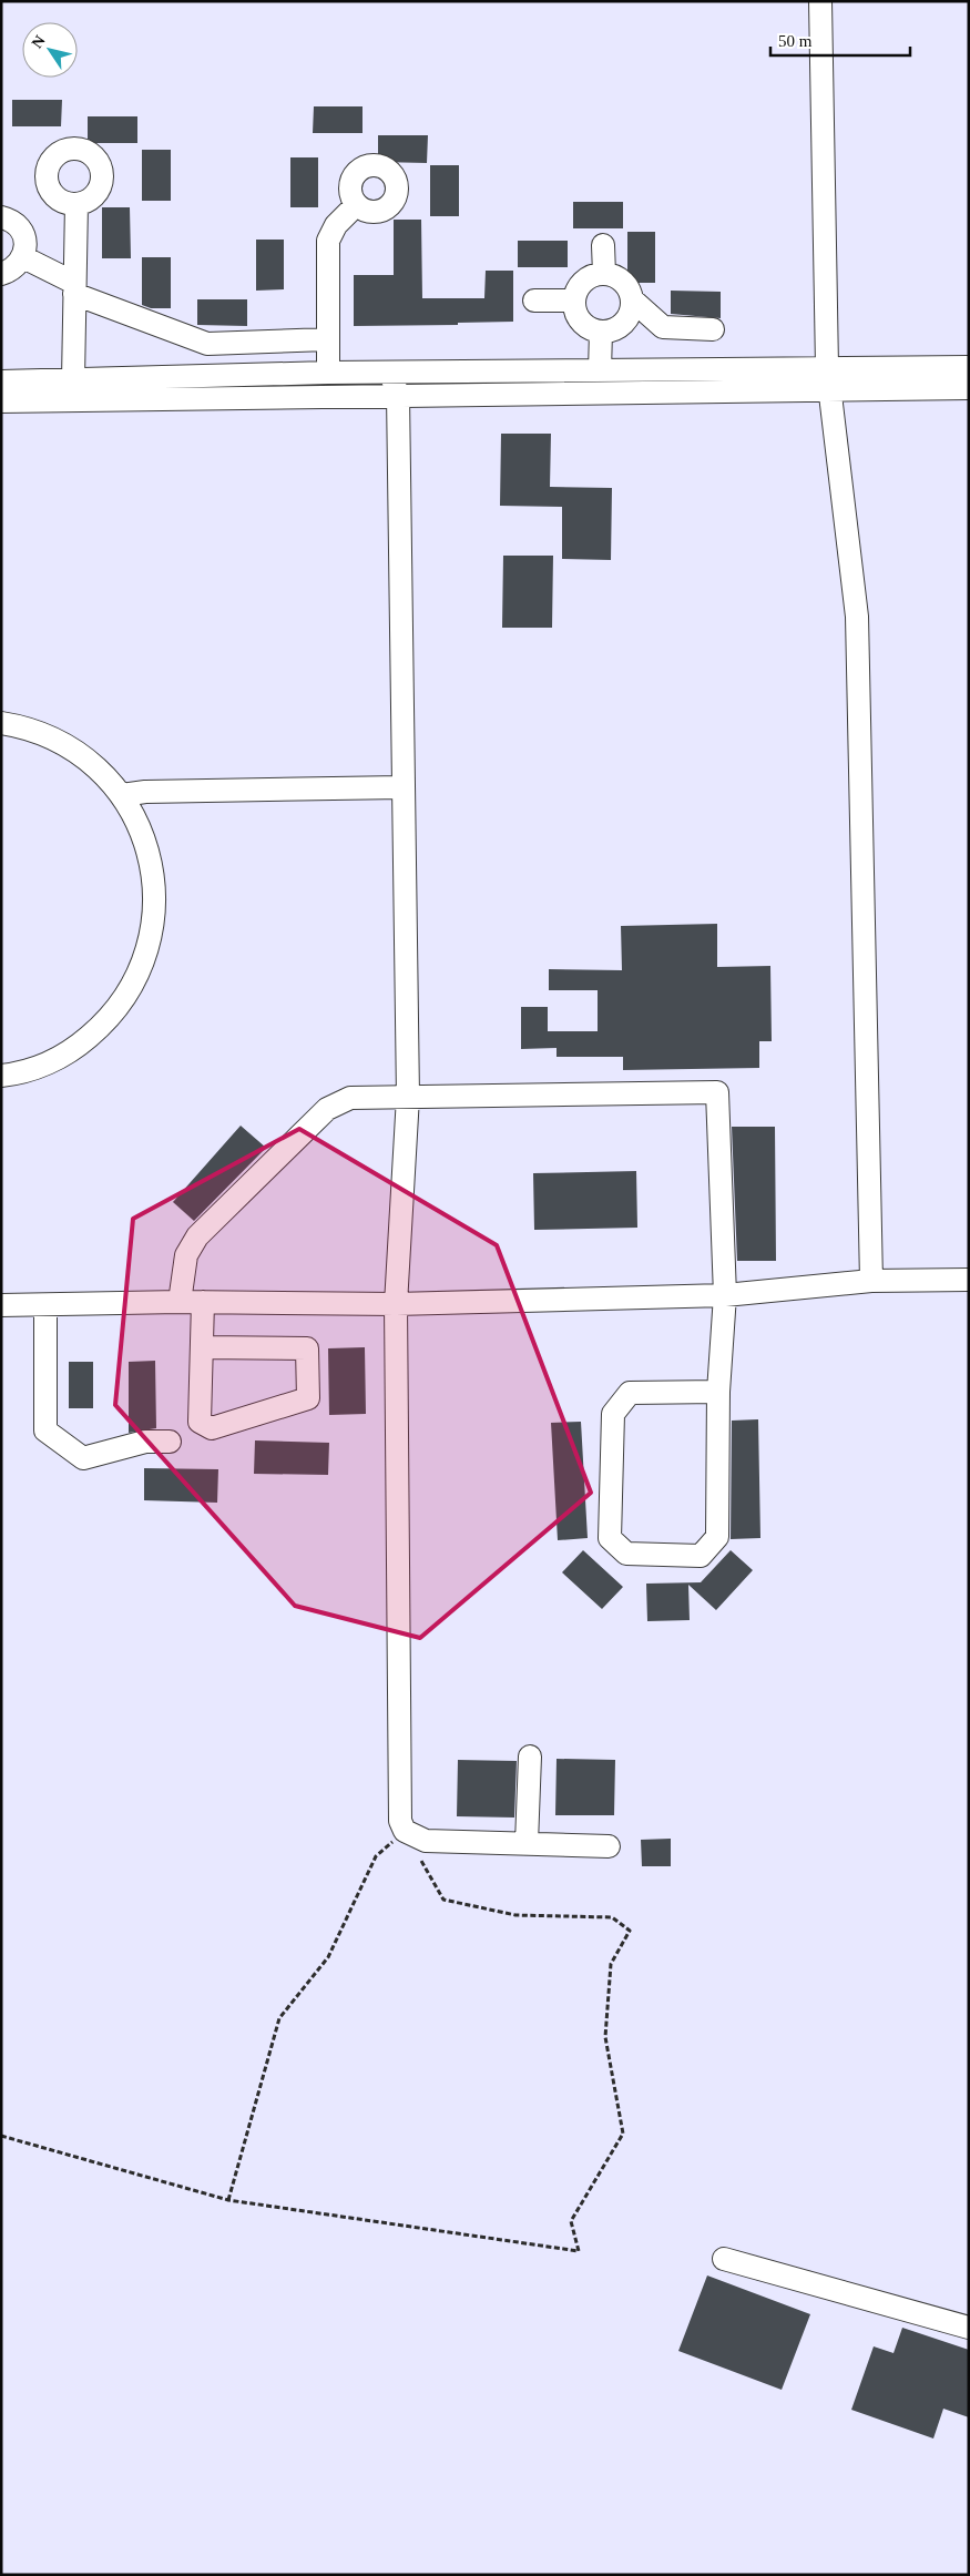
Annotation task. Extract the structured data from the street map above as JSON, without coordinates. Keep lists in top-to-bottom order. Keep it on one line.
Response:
{"scale_bar":"50 m","north":"top left"}
